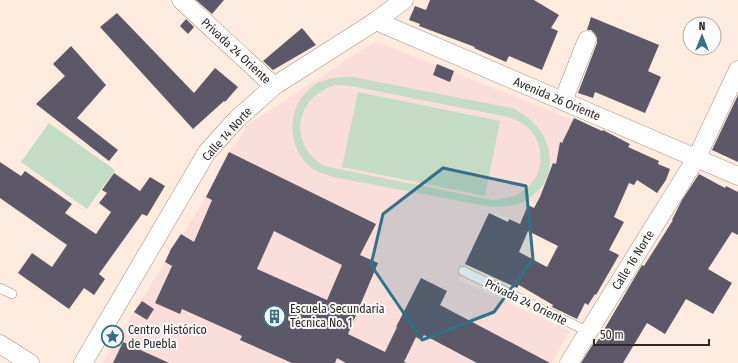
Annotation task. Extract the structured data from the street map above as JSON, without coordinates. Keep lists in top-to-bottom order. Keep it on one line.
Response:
{"streets":{"street":["Privada 24 Oriente","Avenida 26 Oriente","Calle 14 Norte","Calle 16 Norte"]},"crossings":[["Privada 24 Oriente","Calle 14 Norte"],["Privada 24 Oriente","Calle 16 Norte"],["Avenida 26 Oriente","Calle 14 Norte"],["Avenida 26 Oriente","Calle 16 Norte"]],"places":{"building":["Escuela Secundaria Técnica No. 1"],"place":["Centro Histórico de Puebla"]},"scale_bar":"50 m","north":"top"}
